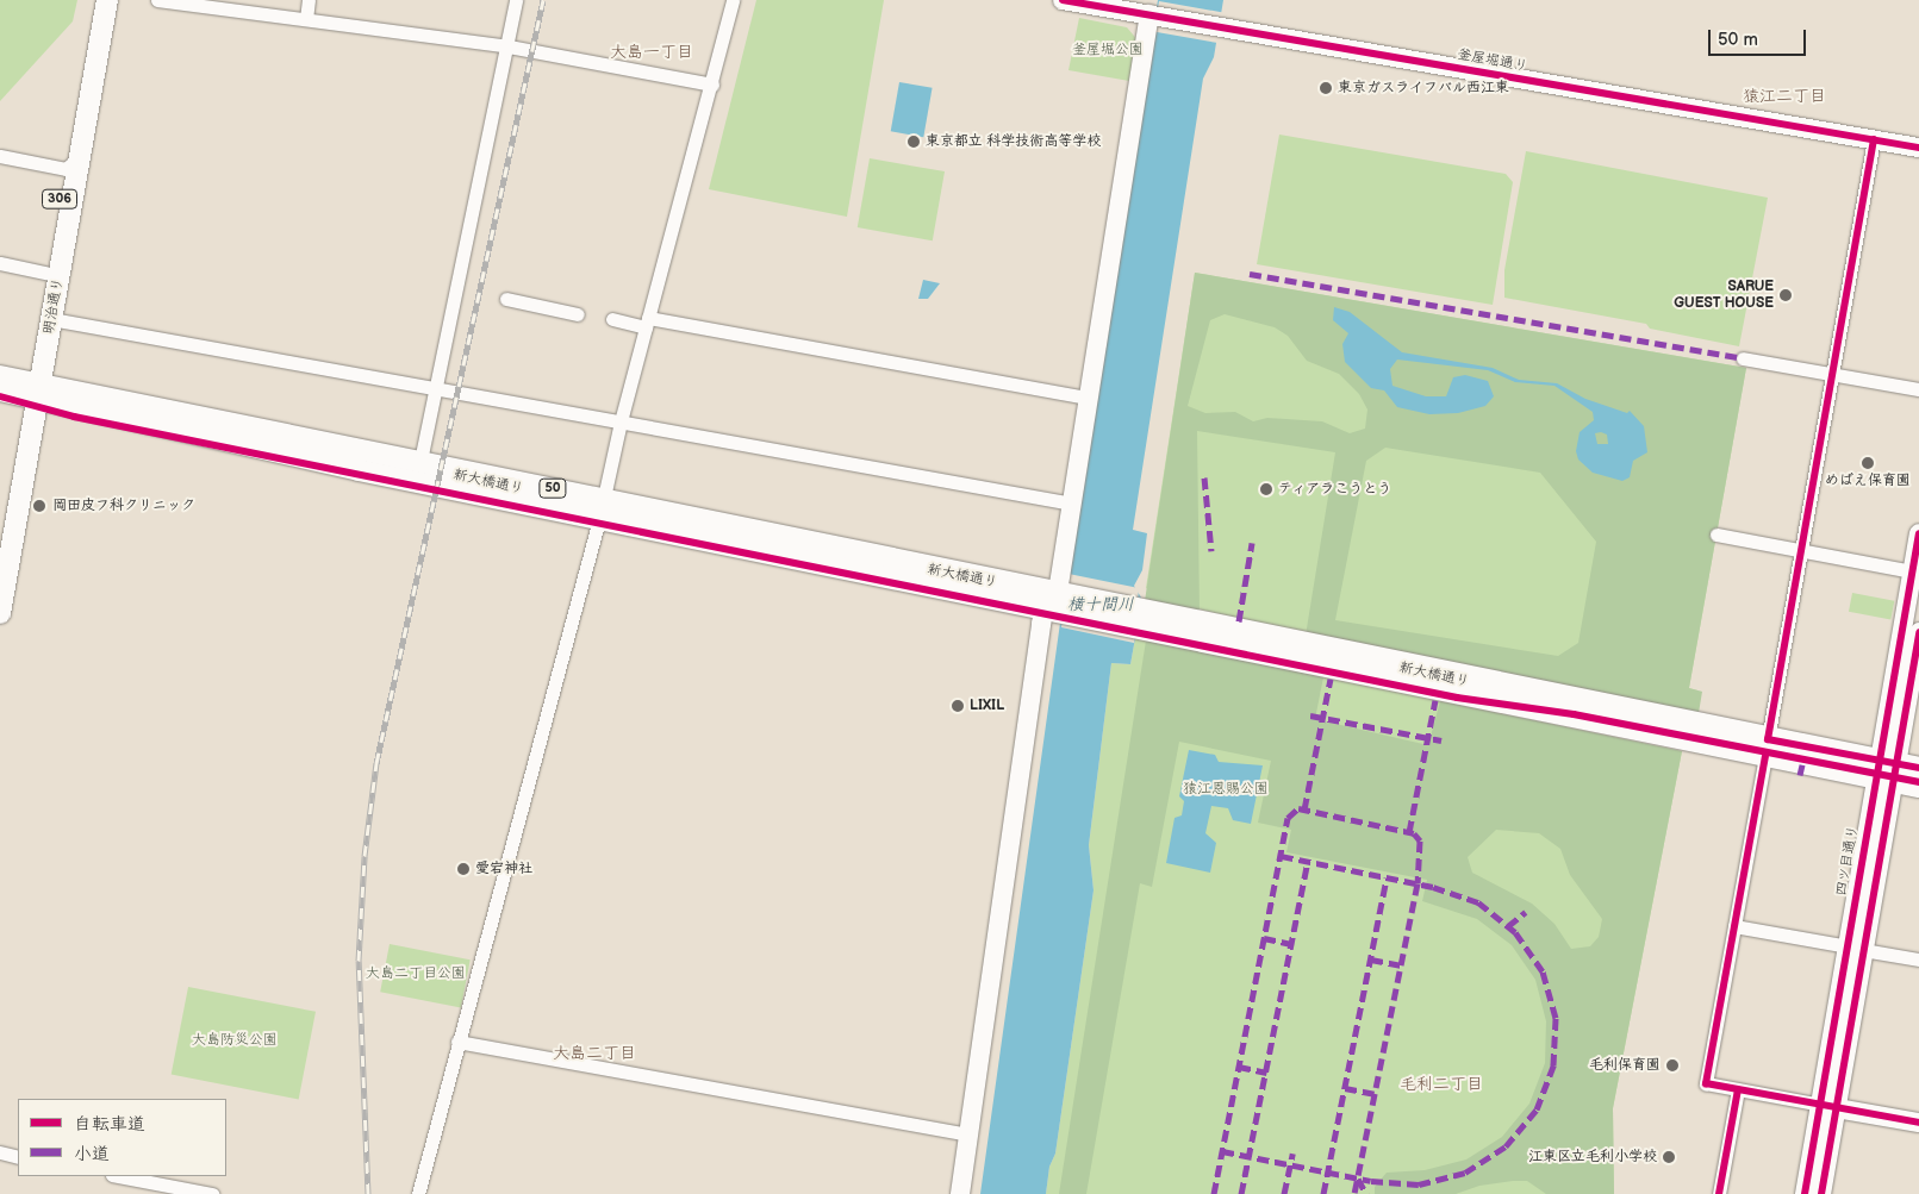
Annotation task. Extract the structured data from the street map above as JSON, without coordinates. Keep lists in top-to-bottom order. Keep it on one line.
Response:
{"streets":{"main road":["306","明治通り","新大橋通り","50"],"street":["釜屋堀通り","四ツ目通り"]},"crossings":[["明治通り","新大橋通り"],["新大橋通り","四ツ目通り"]],"districts":["大島一丁目","猿江二丁目","大島二丁目","毛利二丁目"],"water":["横十間川"],"parks":["釜屋堀公園","猿江恩賜公園","大島二丁目公園","大島防災公園"],"places":["東京ガスライフバル西江東","東京都立 科学技術高等学校","SARUE GUEST HOUSE","めばえ保育園","ティアラこうとう","岡田皮フ科クリニック","LIXIL","愛宕神社","毛利保育園","江東区立毛利小学校"],"legend":["自転車道","小道"],"scale_bar":"50 m"}
